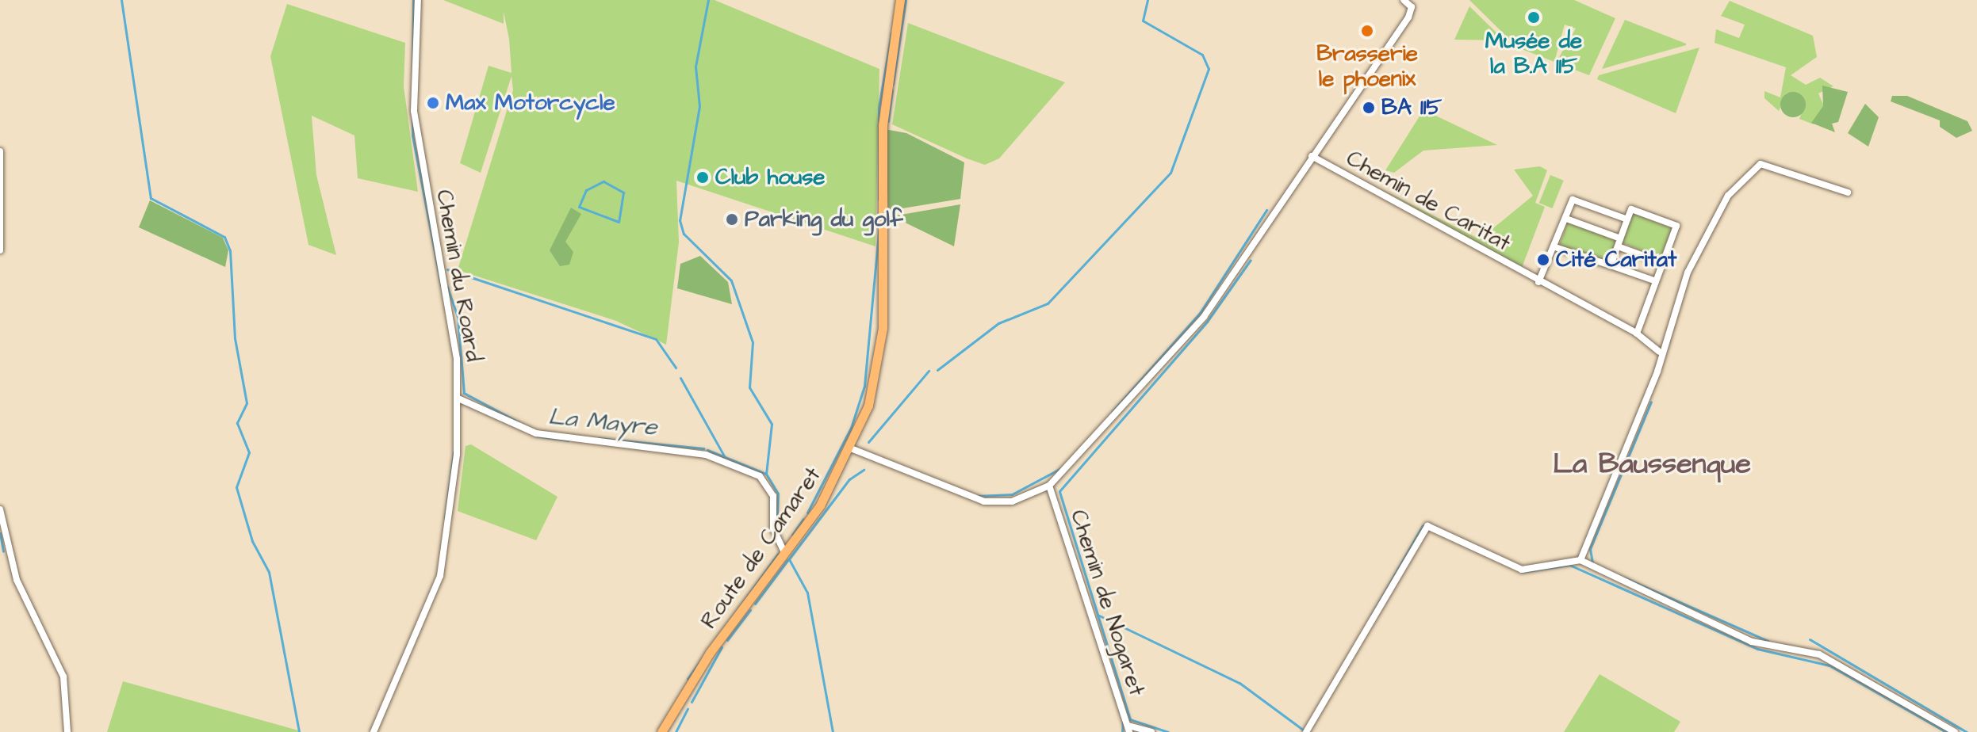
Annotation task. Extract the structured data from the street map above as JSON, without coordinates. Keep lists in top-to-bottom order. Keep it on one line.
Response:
{"streets":{"main road":["Route de Camaret"],"street":["Chemin de Caritat","Chemin du Roard","Chemin de Nogaret"]},"districts":["La Baussenque"],"water":["La Mayre"],"places":["Musée de la B.A 115","Brasserie le phoenix","Max Motorcycle","BA 115","Club house","Parking du golf","Cité Caritat"]}
